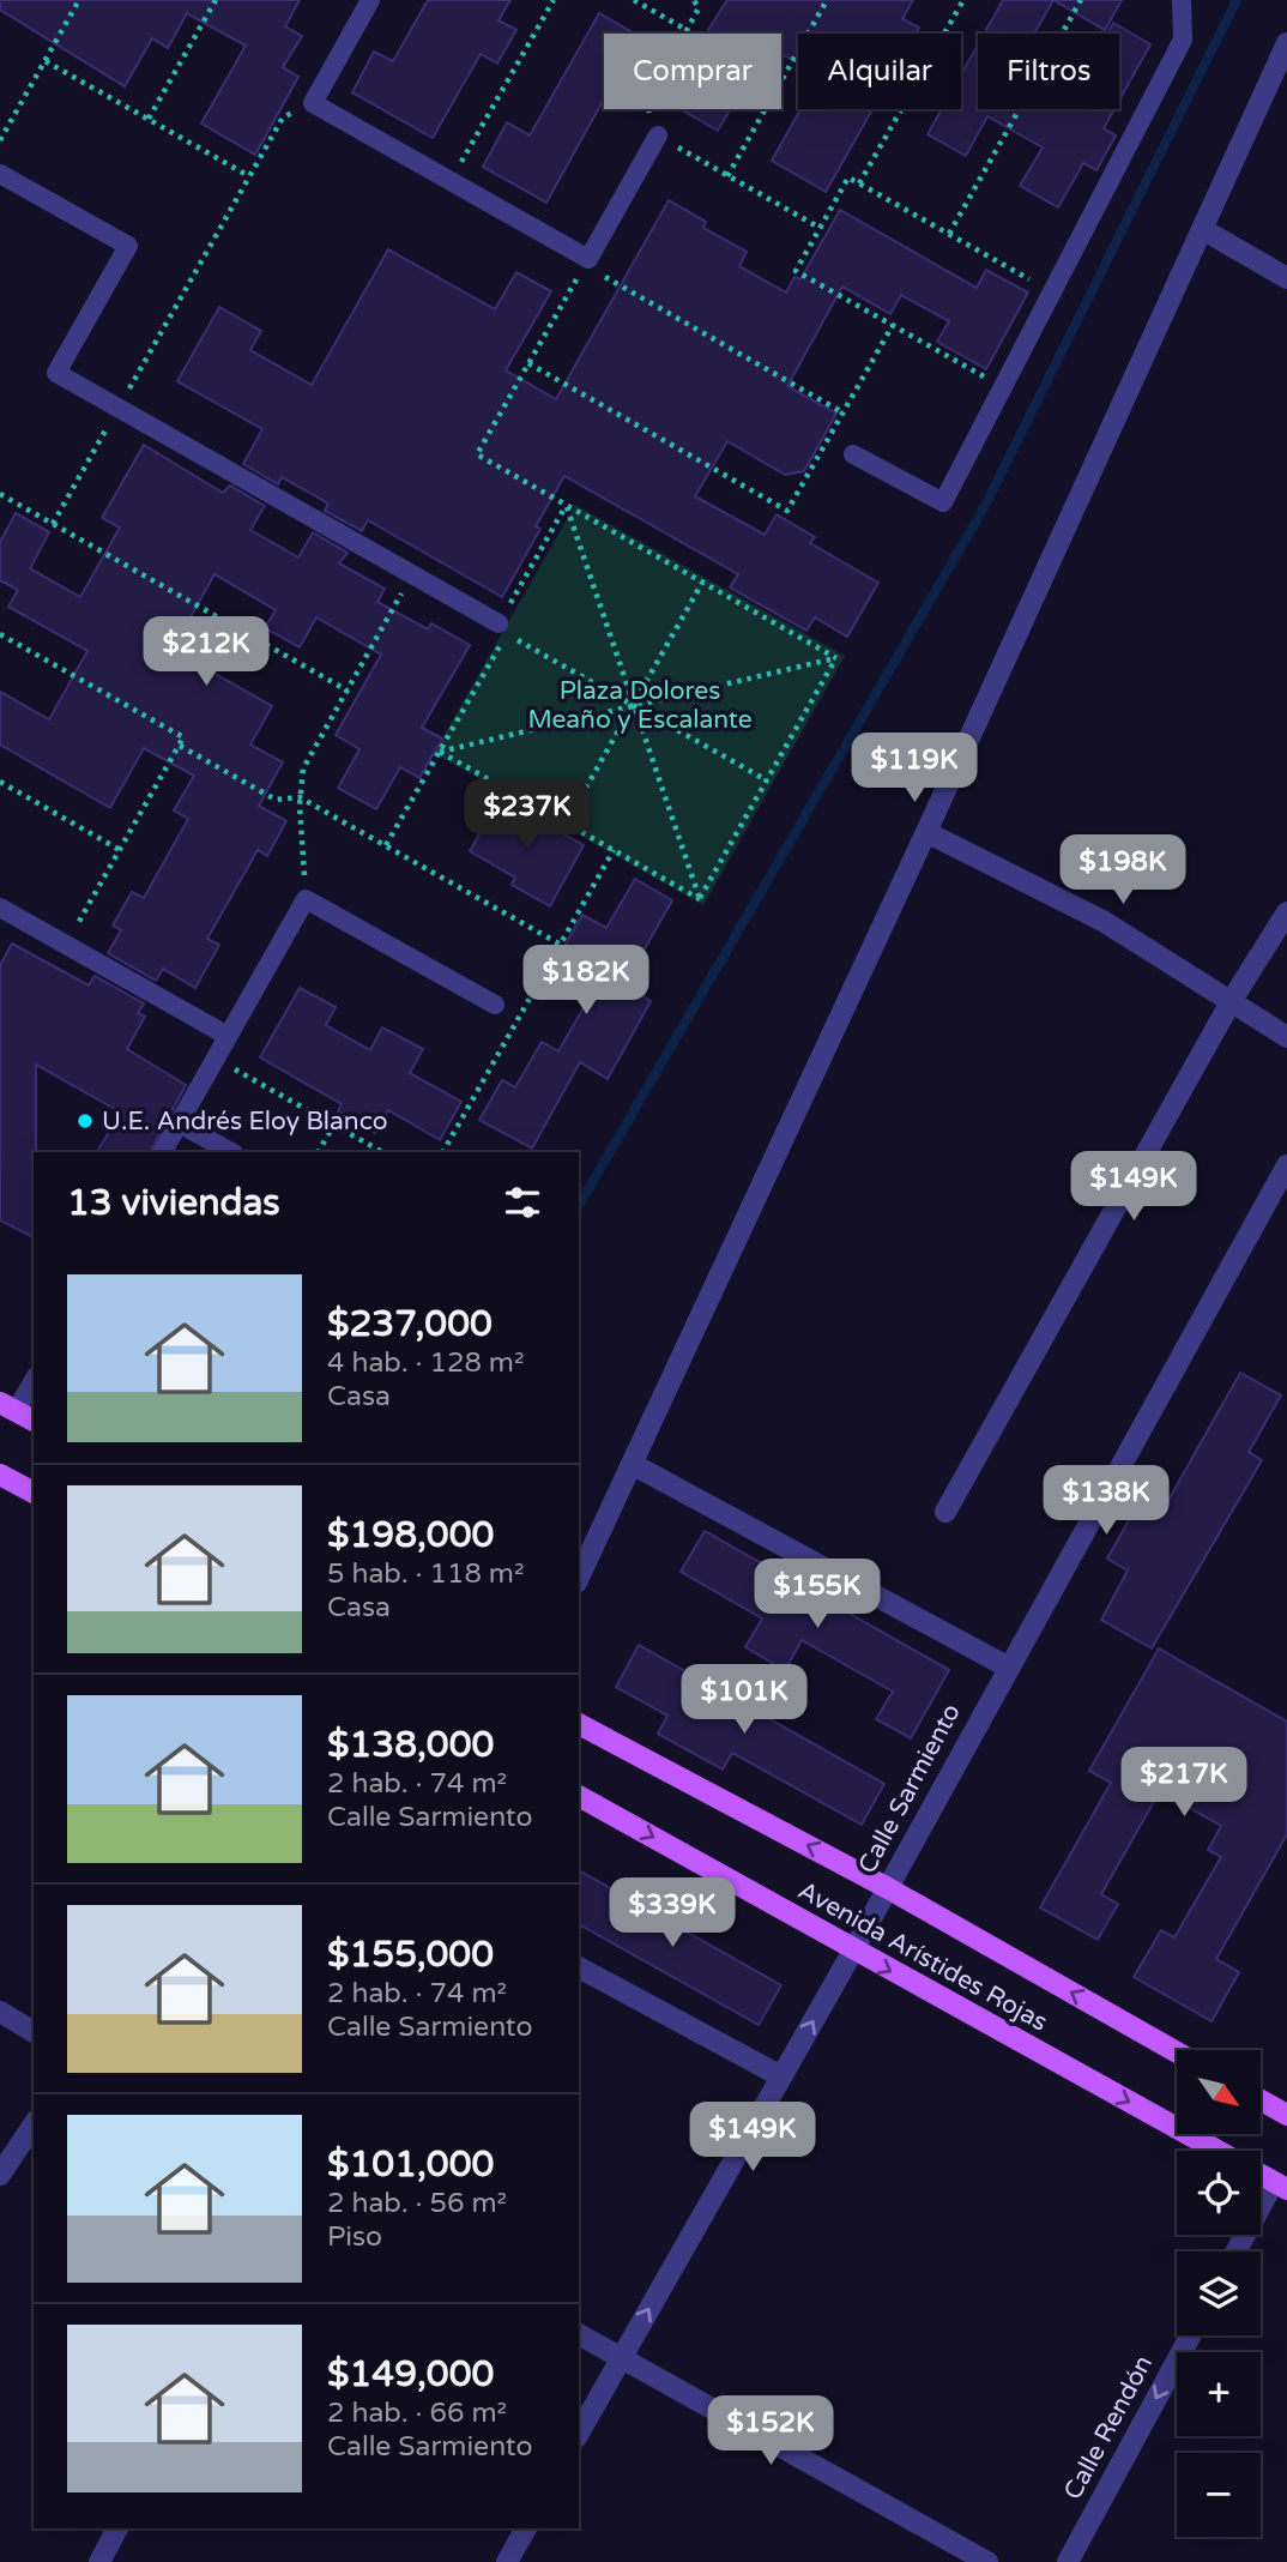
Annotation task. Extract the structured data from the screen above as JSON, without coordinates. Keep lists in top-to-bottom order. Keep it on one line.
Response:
{"streets":{"main road":["Avenida Arístides Rojas"],"street":["Calle Sarmiento","Calle Rendón"]},"crossings":[["Calle Sarmiento","Avenida Arístides Rojas"]],"one_way":["Calle Rendón"],"parks":["Plaza Dolores Meaño y Escalante"],"places":["U.E. Andrés Eloy Blanco"],"north":"bottom right","page":{"chip":["Comprar","Alquilar","Filtros"],"price":["$212K","$119K","$237K","$198K","$182K","$149K","$138K","$155K","$101K","$217K","$339K","$149K","$152K"],"heading":"13 viviendas","list":[{"name":"$237,000","note":"4 hab. · 128 m² · Casa"},{"name":"$198,000","note":"5 hab. · 118 m² · Casa"},{"name":"$138,000","note":"2 hab. · 74 m² · Calle Sarmiento"},{"name":"$155,000","note":"2 hab. · 74 m² · Calle Sarmiento"},{"name":"$101,000","note":"2 hab. · 56 m² · Piso"},{"name":"$149,000","note":"2 hab. · 66 m² · Calle Sarmiento"}],"map_buttons":["+","−"]}}
